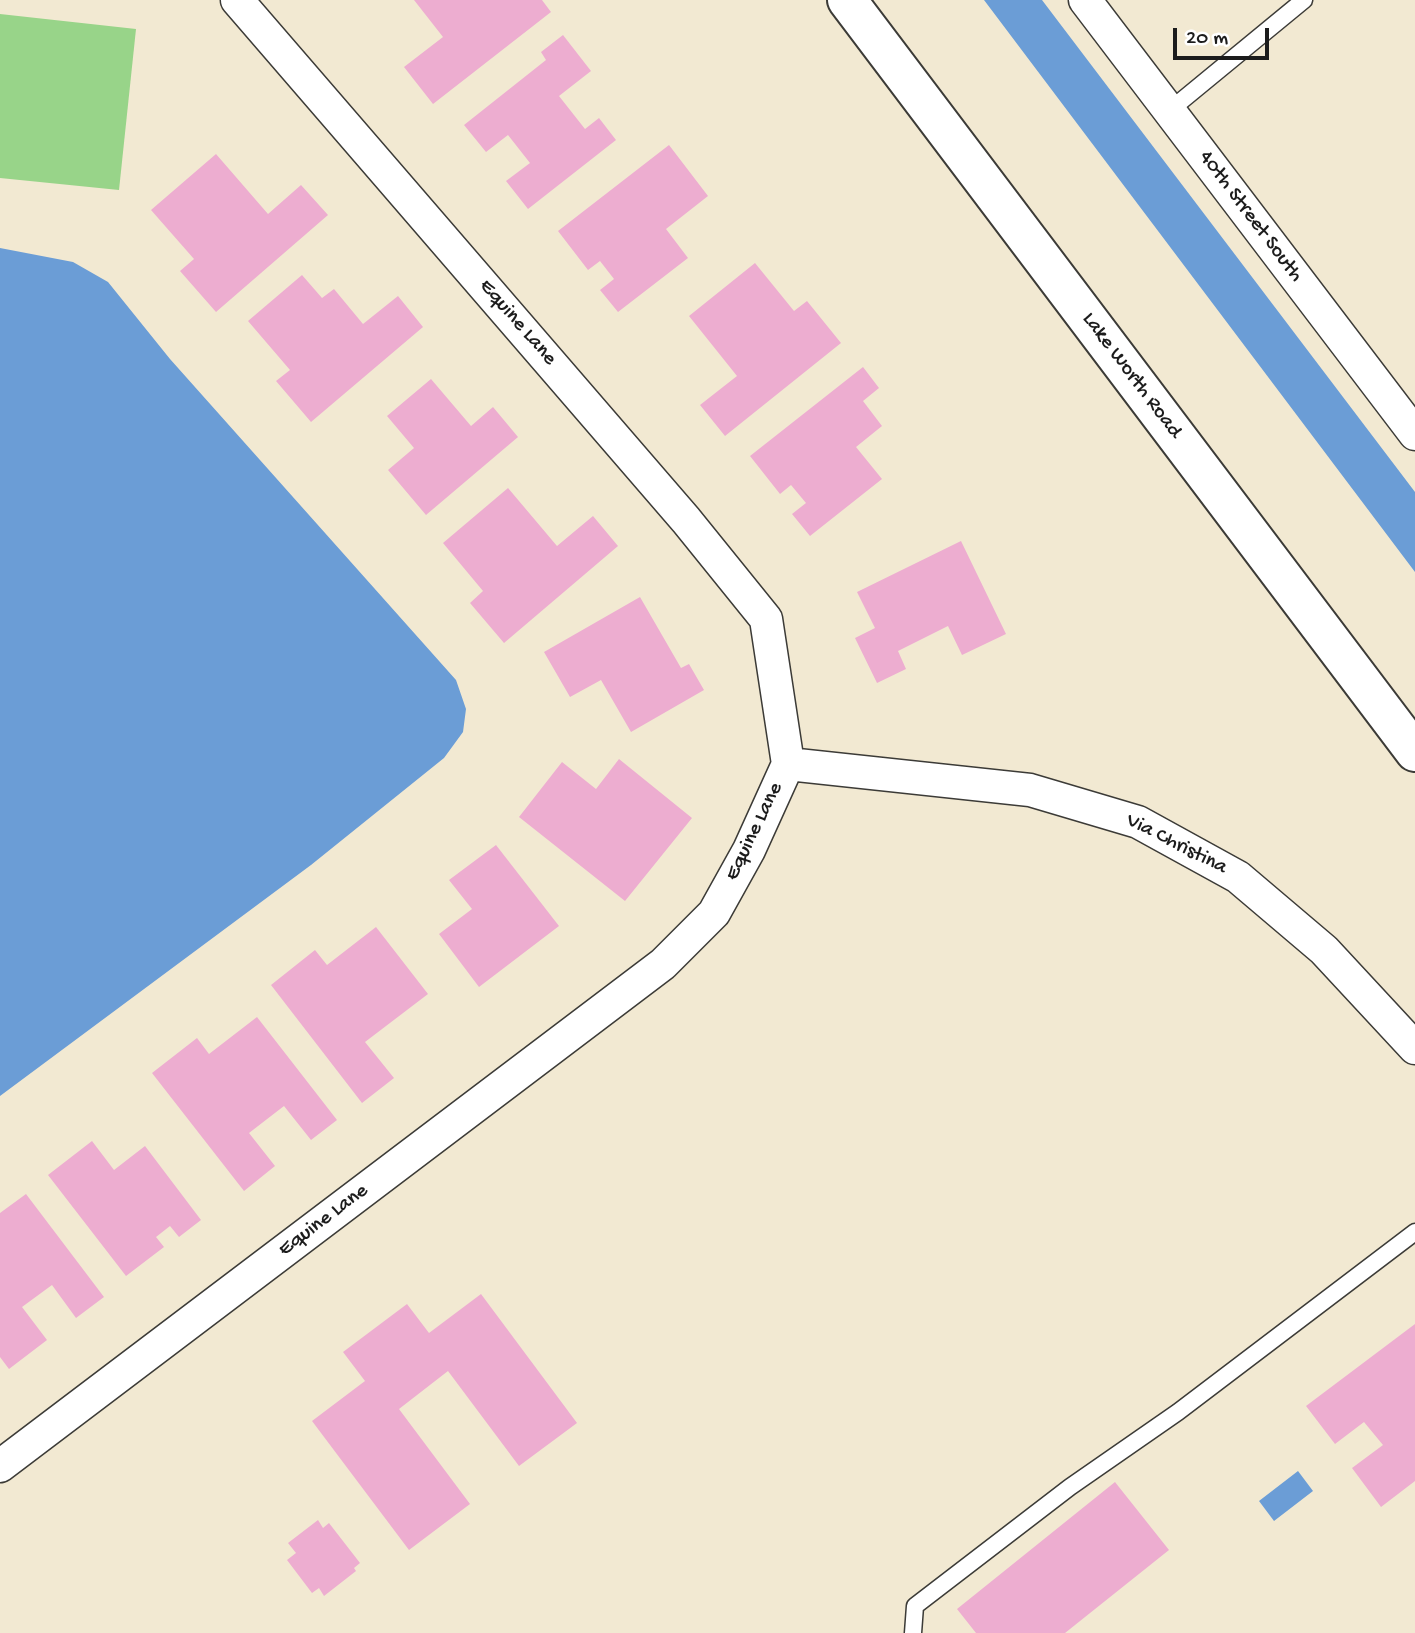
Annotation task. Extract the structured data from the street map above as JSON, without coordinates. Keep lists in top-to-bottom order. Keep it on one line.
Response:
{"streets":{"street":["40th Street South","Equine Lane","Lake Worth Road","Via Christina"]},"crossings":[["Equine Lane","Via Christina"]],"scale_bar":"20 m"}
